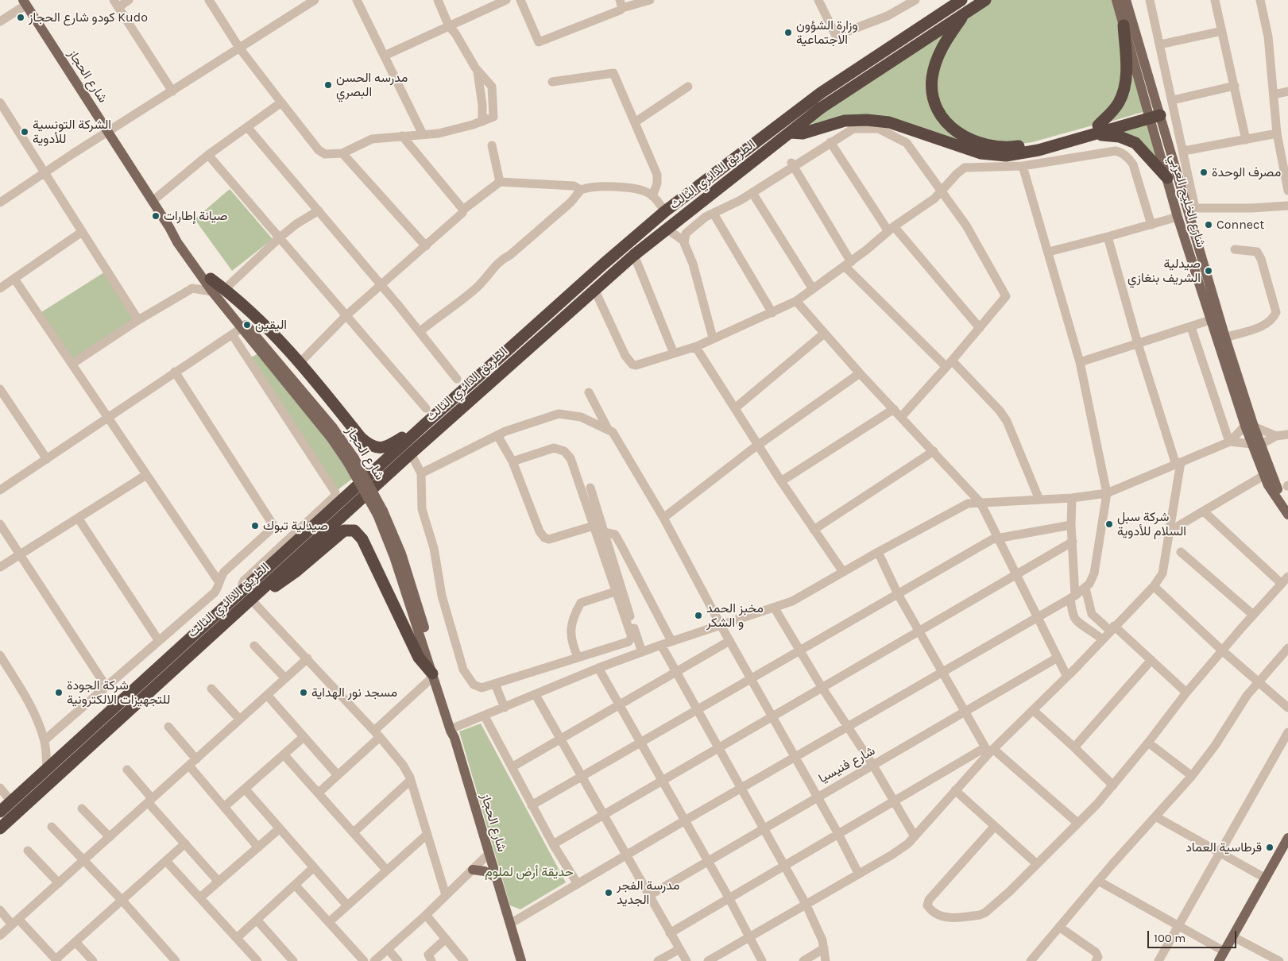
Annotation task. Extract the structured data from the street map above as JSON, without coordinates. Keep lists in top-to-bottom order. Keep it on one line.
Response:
{"streets":{"highway":["الطريق الدائري الثالث"],"main road":["شارع الحجاز","شارع الخليج العربي"],"street":["شارع فنيسيا"]},"parks":["حديقة أرض لملوم"],"places":["كودو شارع الحجاز Kudo","وزارة الشؤون الاجتماعية","مدرسه الحسن البصري","الشركة التونسية للأدوية","مصرف الوحدة","صيانة إطارات","Connect","صيدلية الشريف بنغازي","اليقين","شركة سبل السلام للأدوية","صيدلية تبوك","مخبز الحمد و الشكر","شركة الجودة للتجهيزات الالكترونية","مسجد نور الهداية","قرطاسية العماد","مدرسة الفجر الجديد"],"scale_bar":"100 m"}
